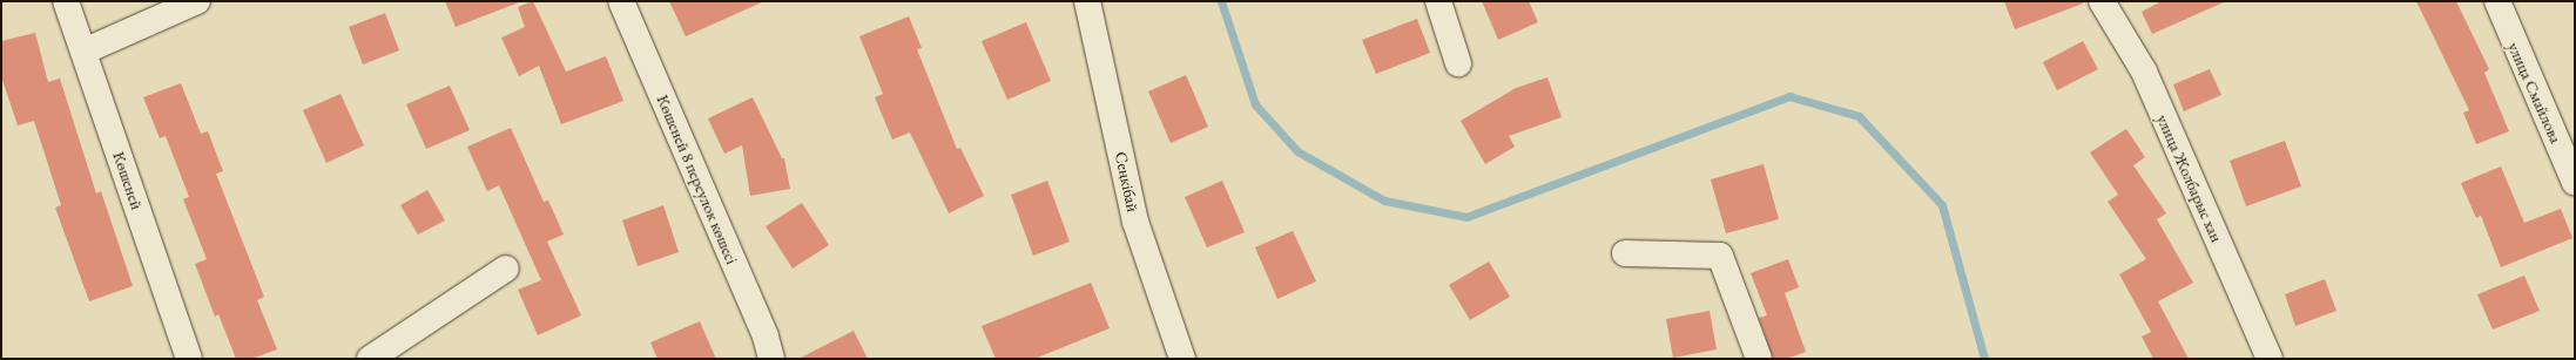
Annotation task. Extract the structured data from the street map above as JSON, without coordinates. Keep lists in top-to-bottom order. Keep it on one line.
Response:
{"streets":{"street":["улица Смайлова","улица Жолбарыс хан","Көшеней 8 переулок көшесі","Көшеней","Сеңкібай"]}}
